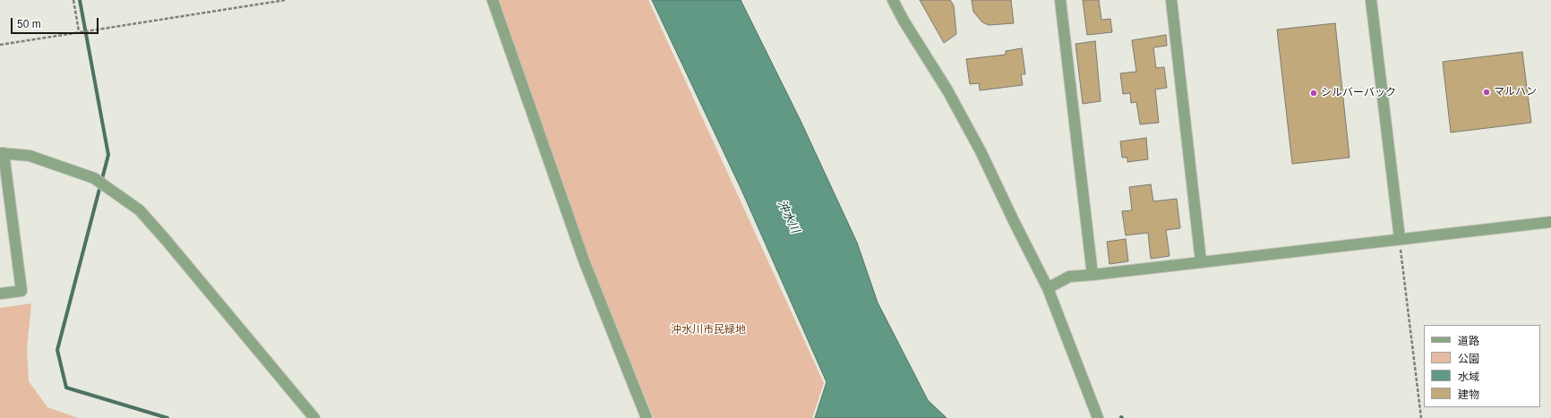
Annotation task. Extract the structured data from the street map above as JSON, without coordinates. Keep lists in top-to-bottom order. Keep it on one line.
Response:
{"water":["沖水川"],"parks":["沖水川市民緑地"],"places":["マルハン","シルバーバック"],"legend":["道路","公園","水域","建物"],"scale_bar":"50 m"}
